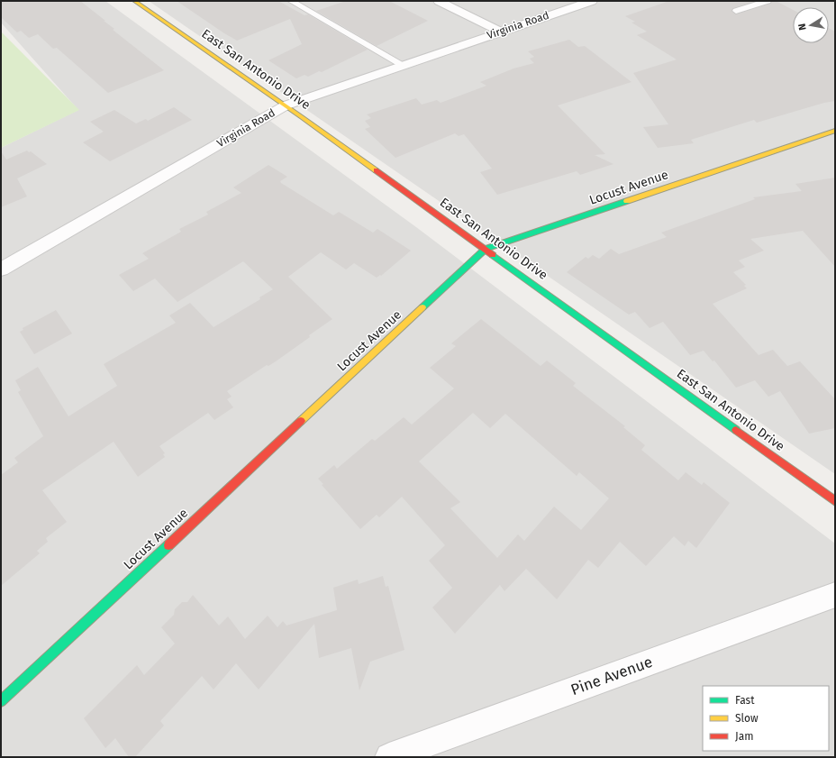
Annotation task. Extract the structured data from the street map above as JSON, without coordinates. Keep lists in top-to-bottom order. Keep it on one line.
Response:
{"streets":{"street":["Virginia Road","East San Antonio Drive","Locust Avenue","Pine Avenue"]},"crossings":[["Virginia Road","East San Antonio Drive"],["East San Antonio Drive","Locust Avenue"]],"legend":["Fast","Slow","Jam"],"north":"left"}
